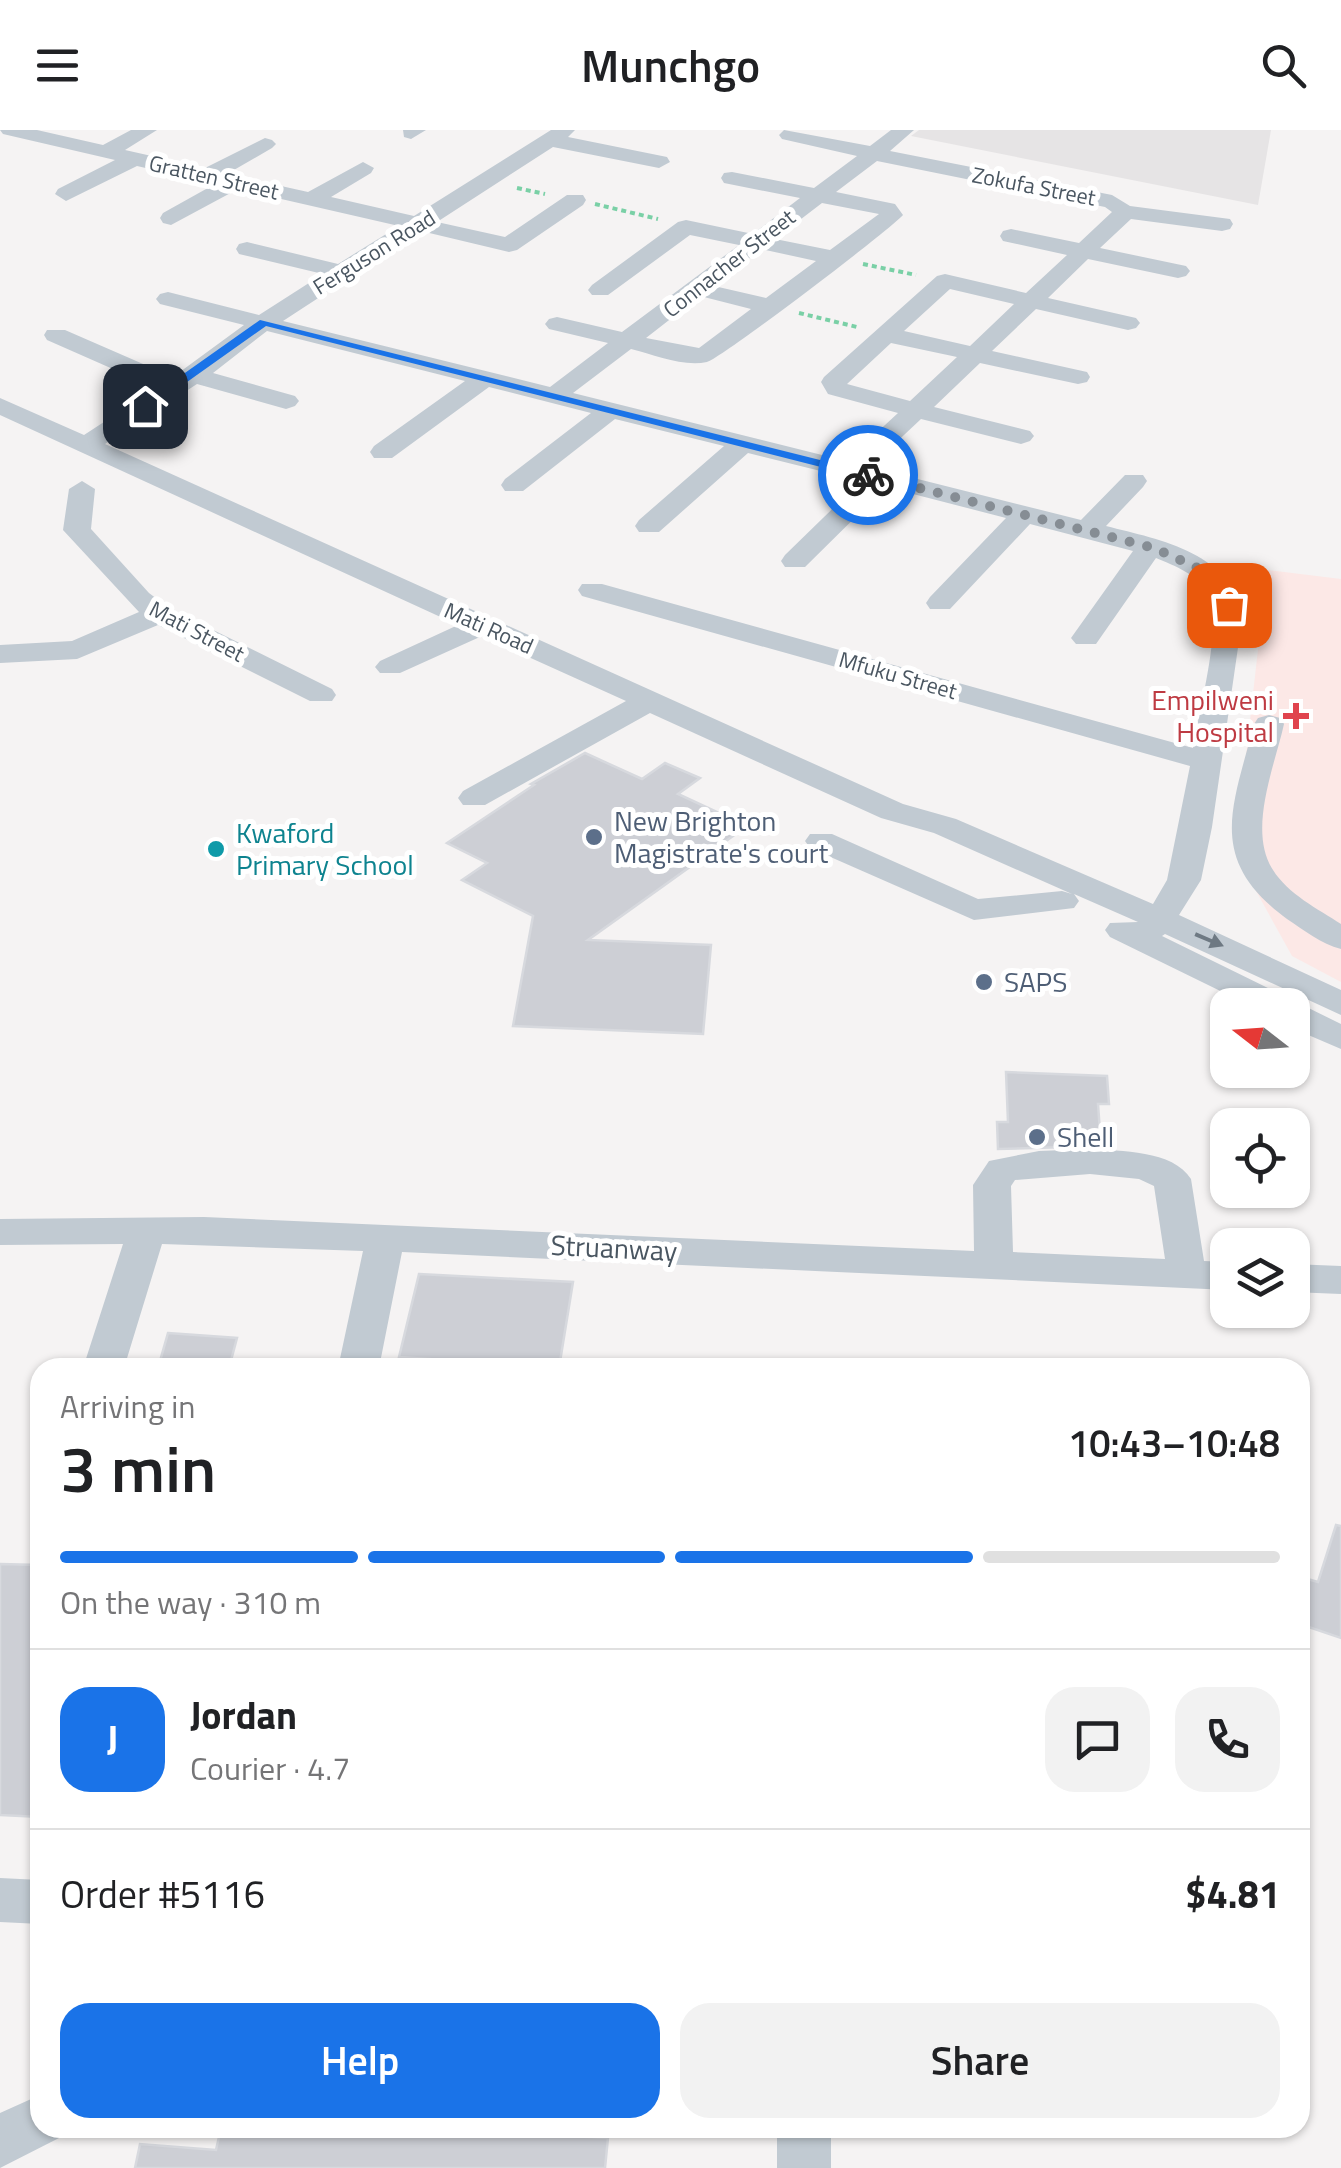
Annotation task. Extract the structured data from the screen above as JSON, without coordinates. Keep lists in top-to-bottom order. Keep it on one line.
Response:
{"streets":{"street":["Gratten Street","Zokufa Street","Ferguson Road","Connacher Street","Mati Road","Mati Street","Mfuku Street","Struanway"]},"crossings":[["Gratten Street","Ferguson Road"],["Zokufa Street","Connacher Street"],["Ferguson Road","Mati Road"]],"places":{"health":["Empilweni Hospital"],"other":["New Brighton Magistrate's court","Kwaford Primary School","SAPS","Shell"]},"north":"left","page":{"header":"Munchgo","heading":["3 min","Arriving in","10:43–10:48"],"panel":["Jordan","Courier · 4.7","Order #5116","$4.81"],"bar":"On the way · 310 m","round":"J","buttons":["Help","Share"]}}
